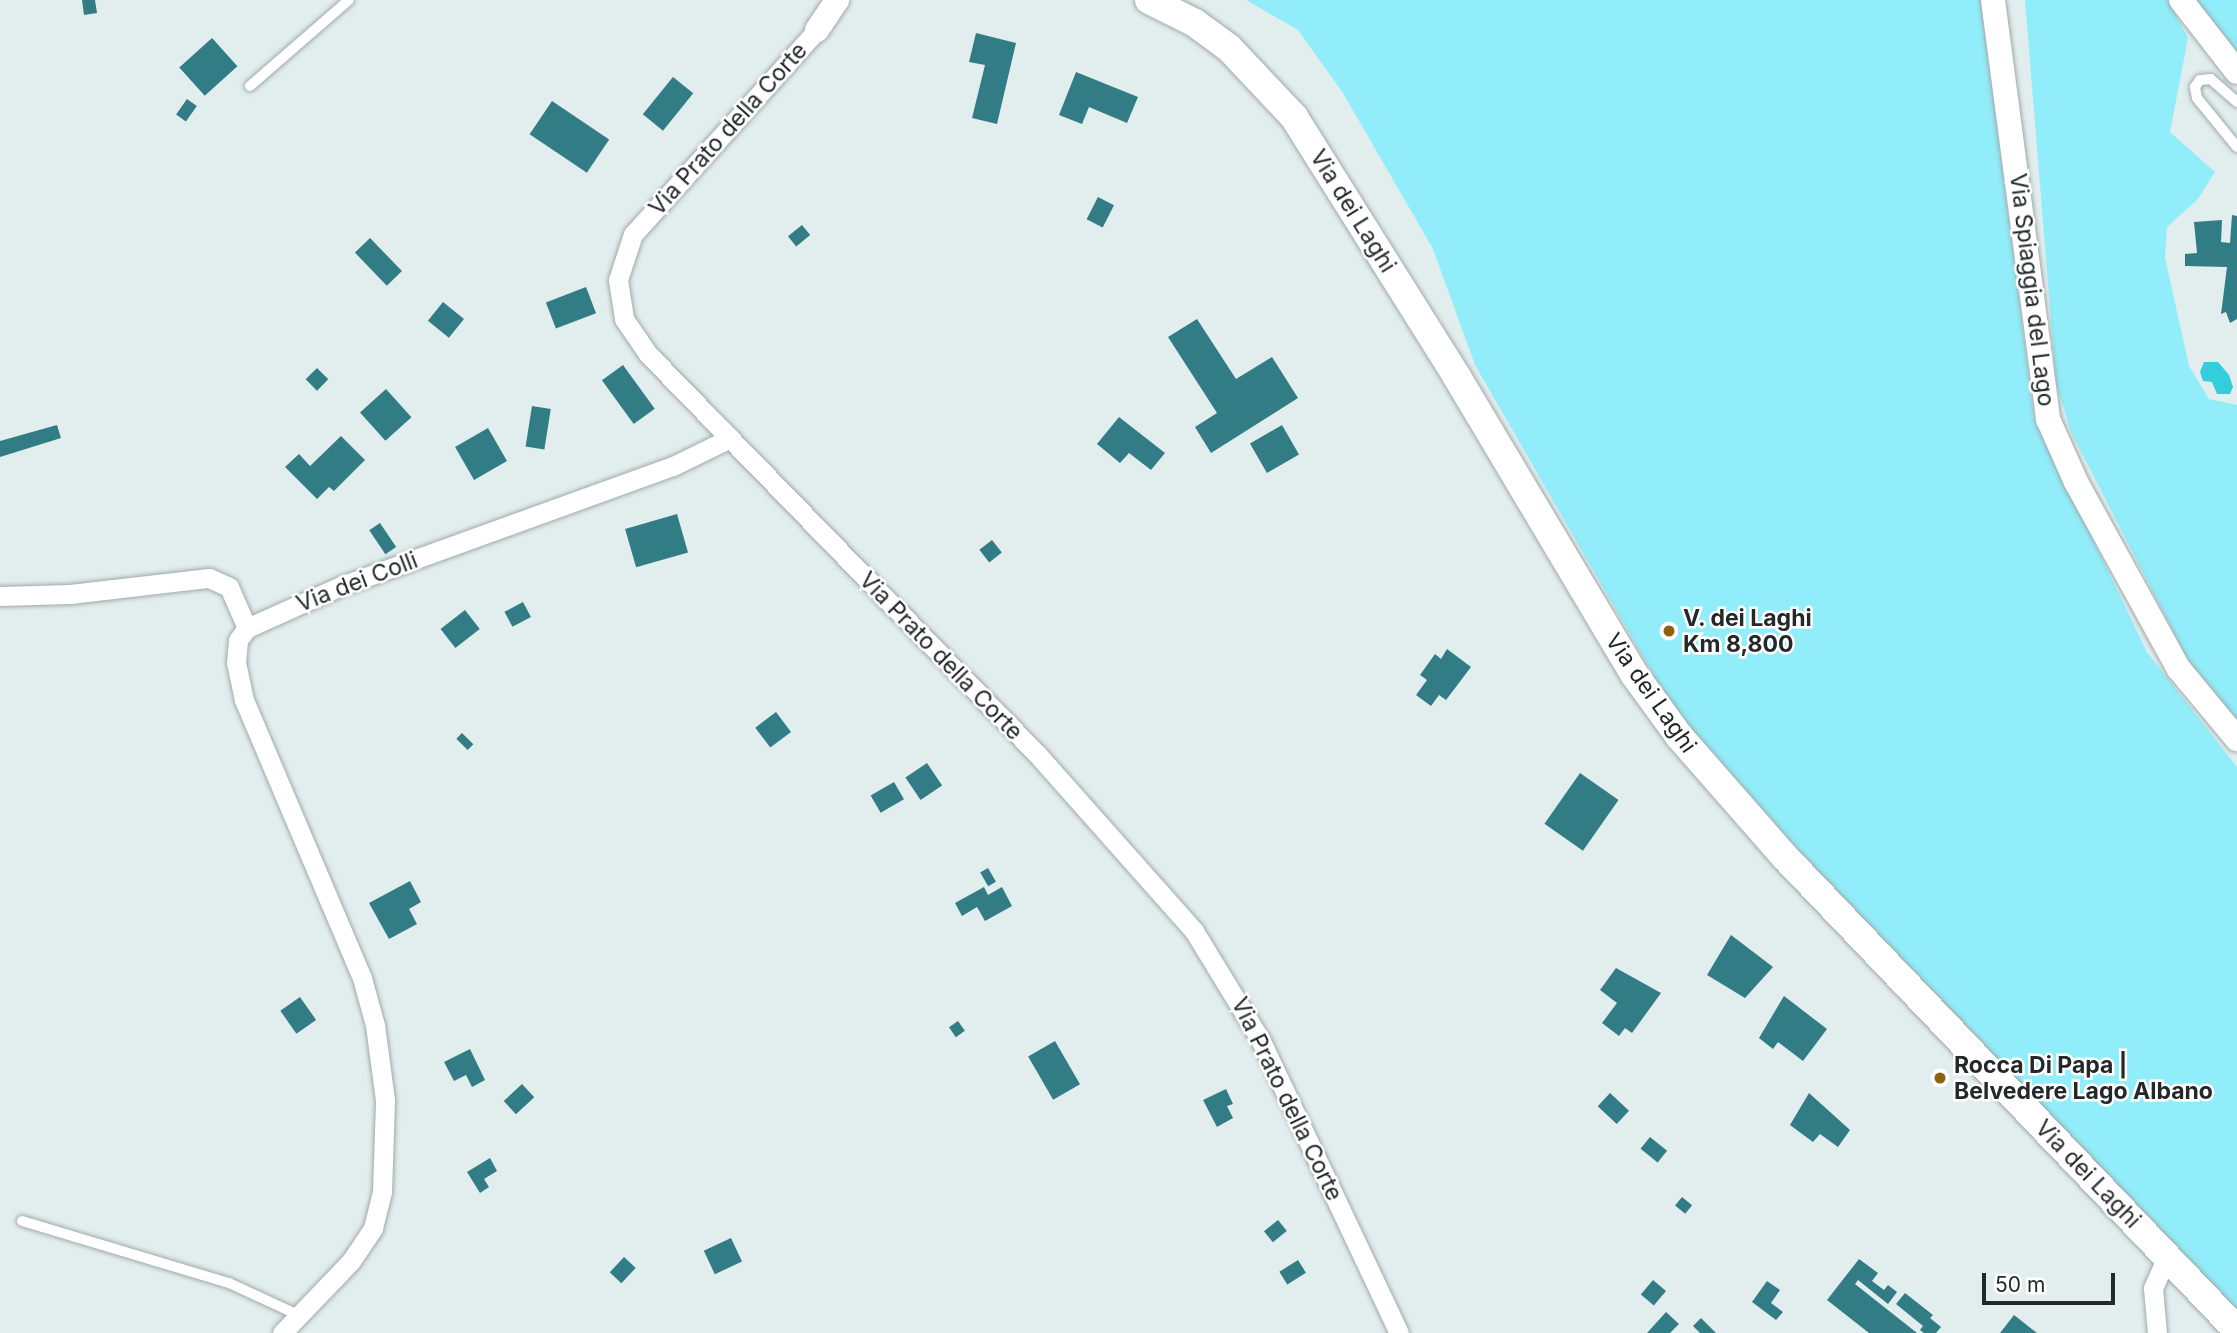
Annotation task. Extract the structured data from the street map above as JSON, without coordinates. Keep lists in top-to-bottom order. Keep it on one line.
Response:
{"streets":{"main road":["Via dei Laghi"],"street":["Via Prato della Corte","Via Spiaggia del Lago","Via dei Colli"]},"crossings":[["Via Prato della Corte","Via dei Colli"]],"places":["V. dei Laghi Km 8,800","Rocca Di Papa | Belvedere Lago Albano"],"scale_bar":"50 m"}
